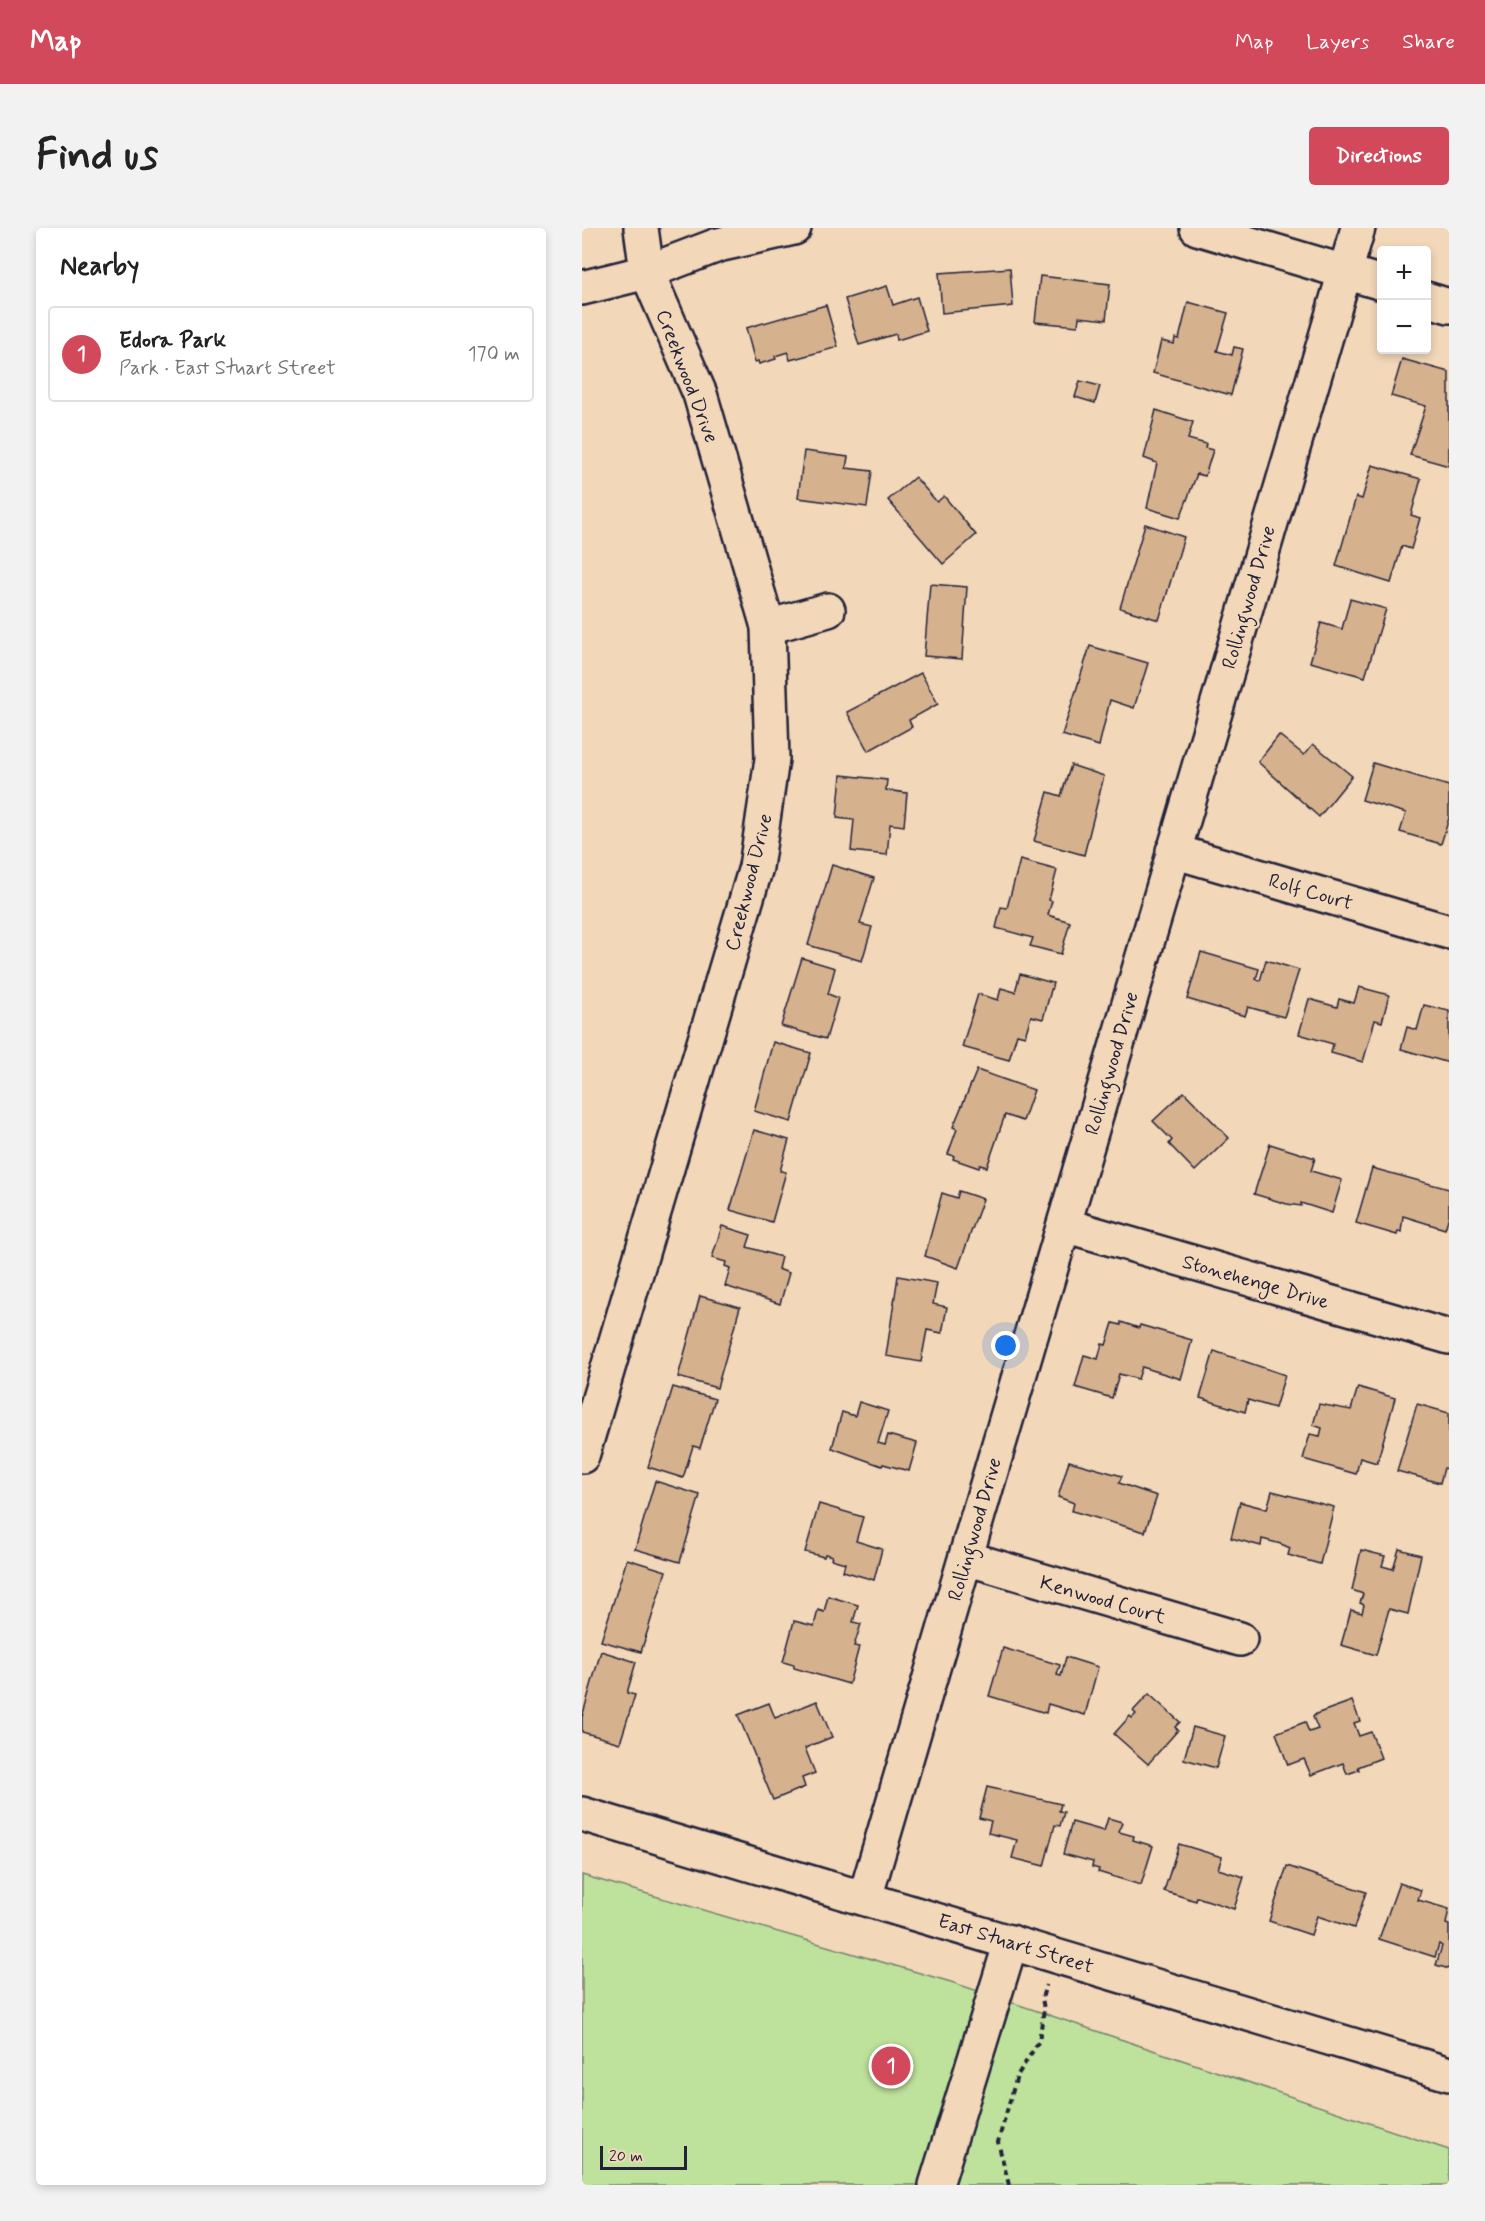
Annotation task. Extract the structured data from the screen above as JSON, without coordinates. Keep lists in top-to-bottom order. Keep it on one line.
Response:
{"streets":{"street":["Creekwood Drive","Rollingwood Drive","Rolf Court","Stonehenge Drive","Kenwood Court","East Stuart Street"]},"crossings":[["Rollingwood Drive","Rolf Court"],["Rollingwood Drive","Stonehenge Drive"],["Rollingwood Drive","Kenwood Court"],["Rollingwood Drive","East Stuart Street"]],"scale_bar":"20 m","page":{"header":"Map","nav":["Map","Layers","Share"],"buttons":"Directions","title":"Find us","heading":"Nearby","map_buttons":["+","−"],"list":[{"mark":"1","name":"Edora Park","note":"Park · East Stuart Street","value":"170 m"}],"pins":"1","scale":"20 m"}}
